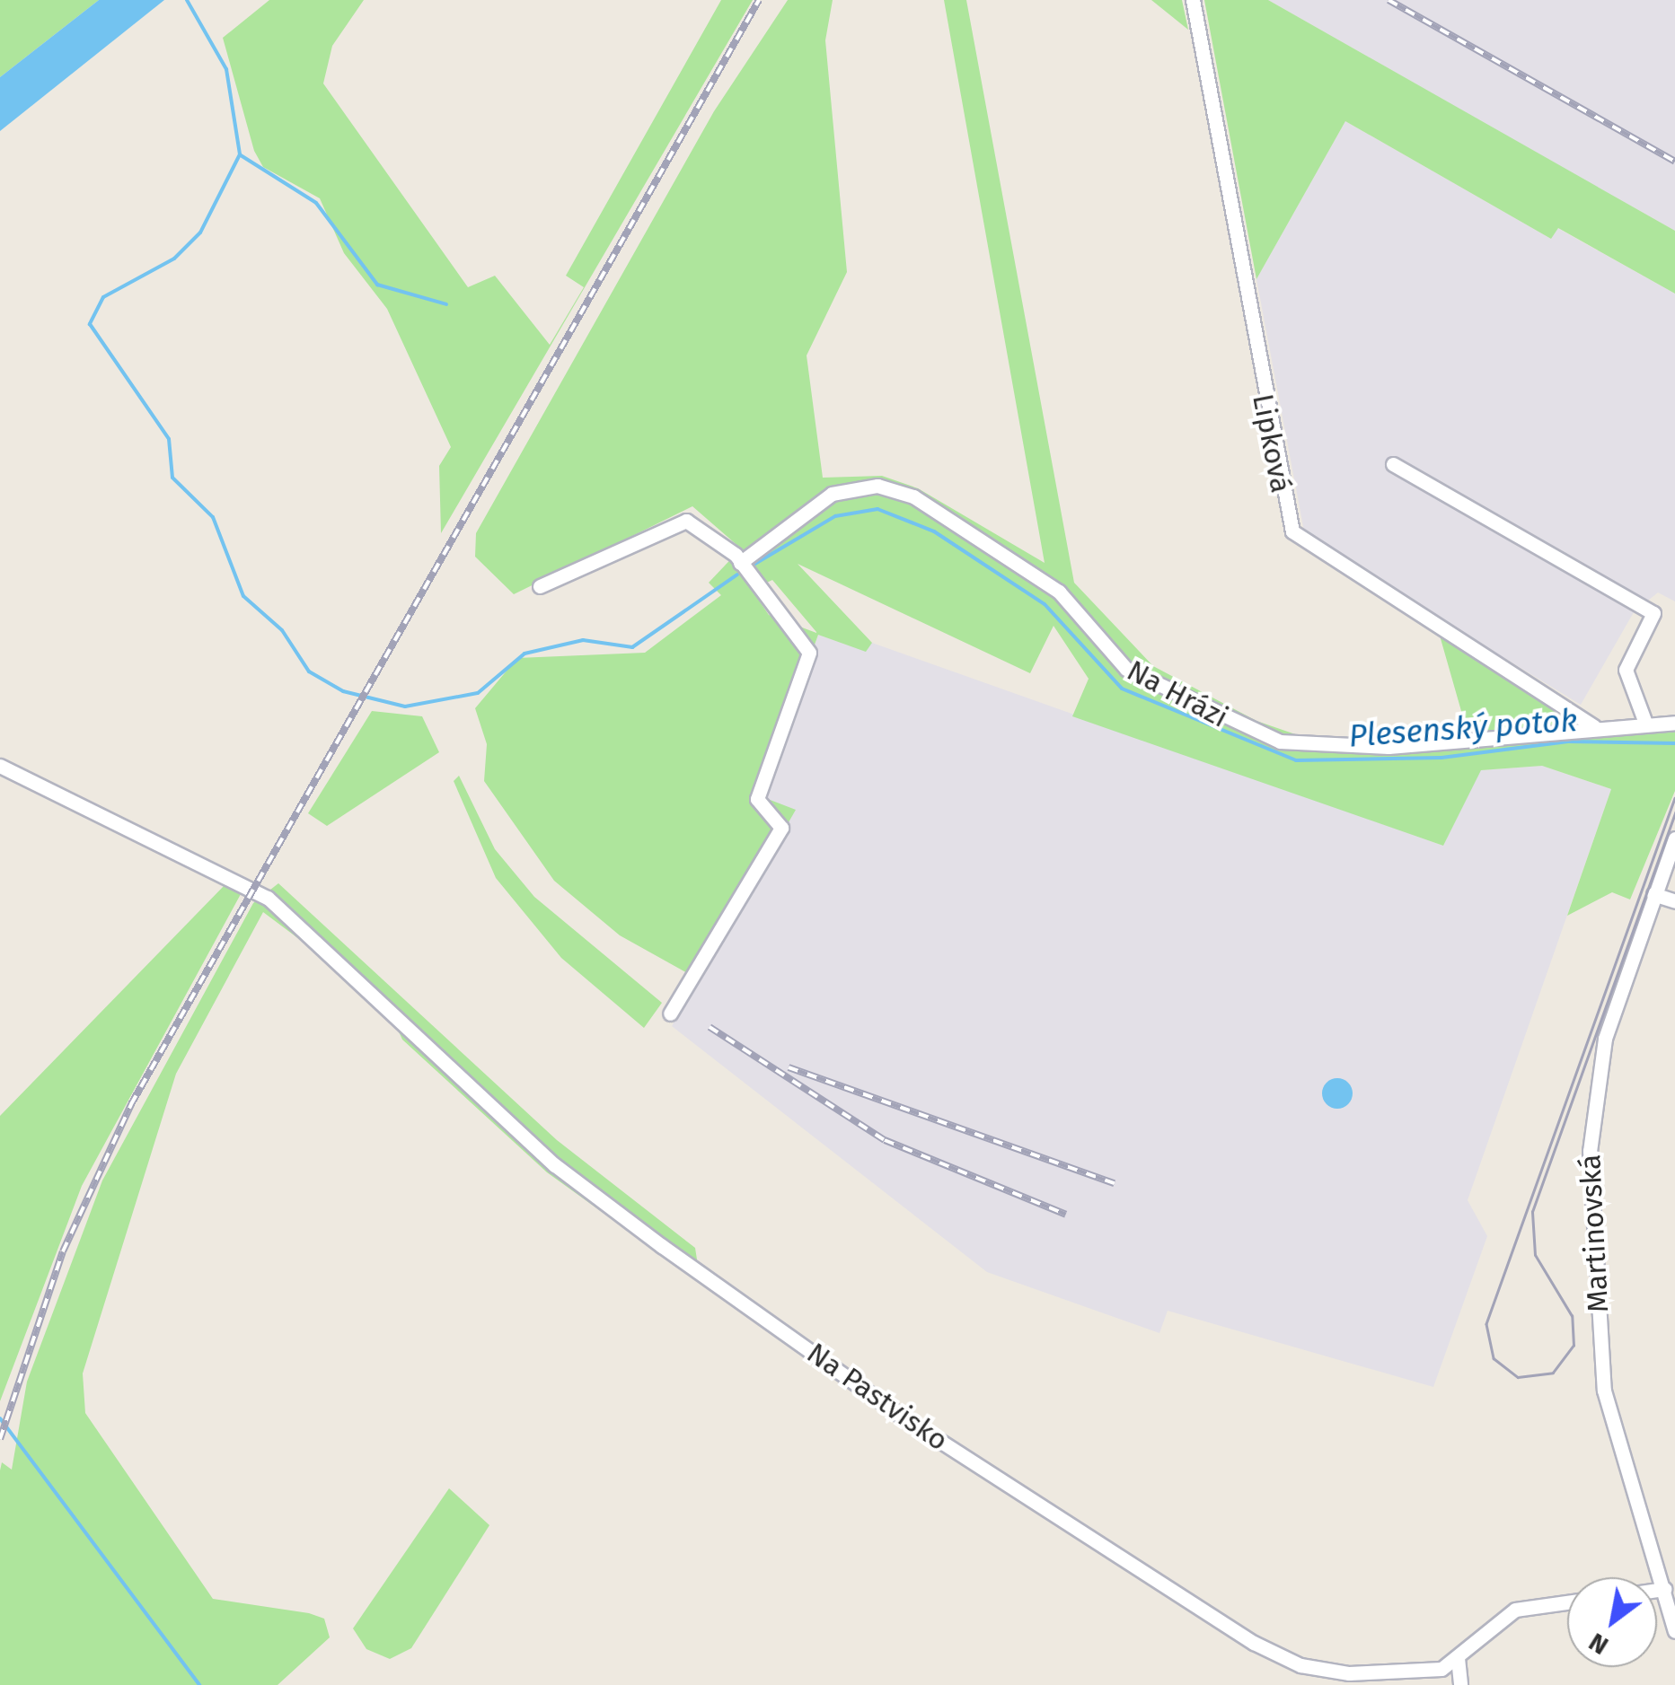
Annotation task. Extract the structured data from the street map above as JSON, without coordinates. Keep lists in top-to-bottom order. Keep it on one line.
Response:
{"streets":{"street":["Lipková","Na Hrázi","Martinovská","Na Pastvisko"]},"crossings":[["Lipková","Na Hrázi"]],"water":["Plesenský potok"],"north":"bottom left"}
